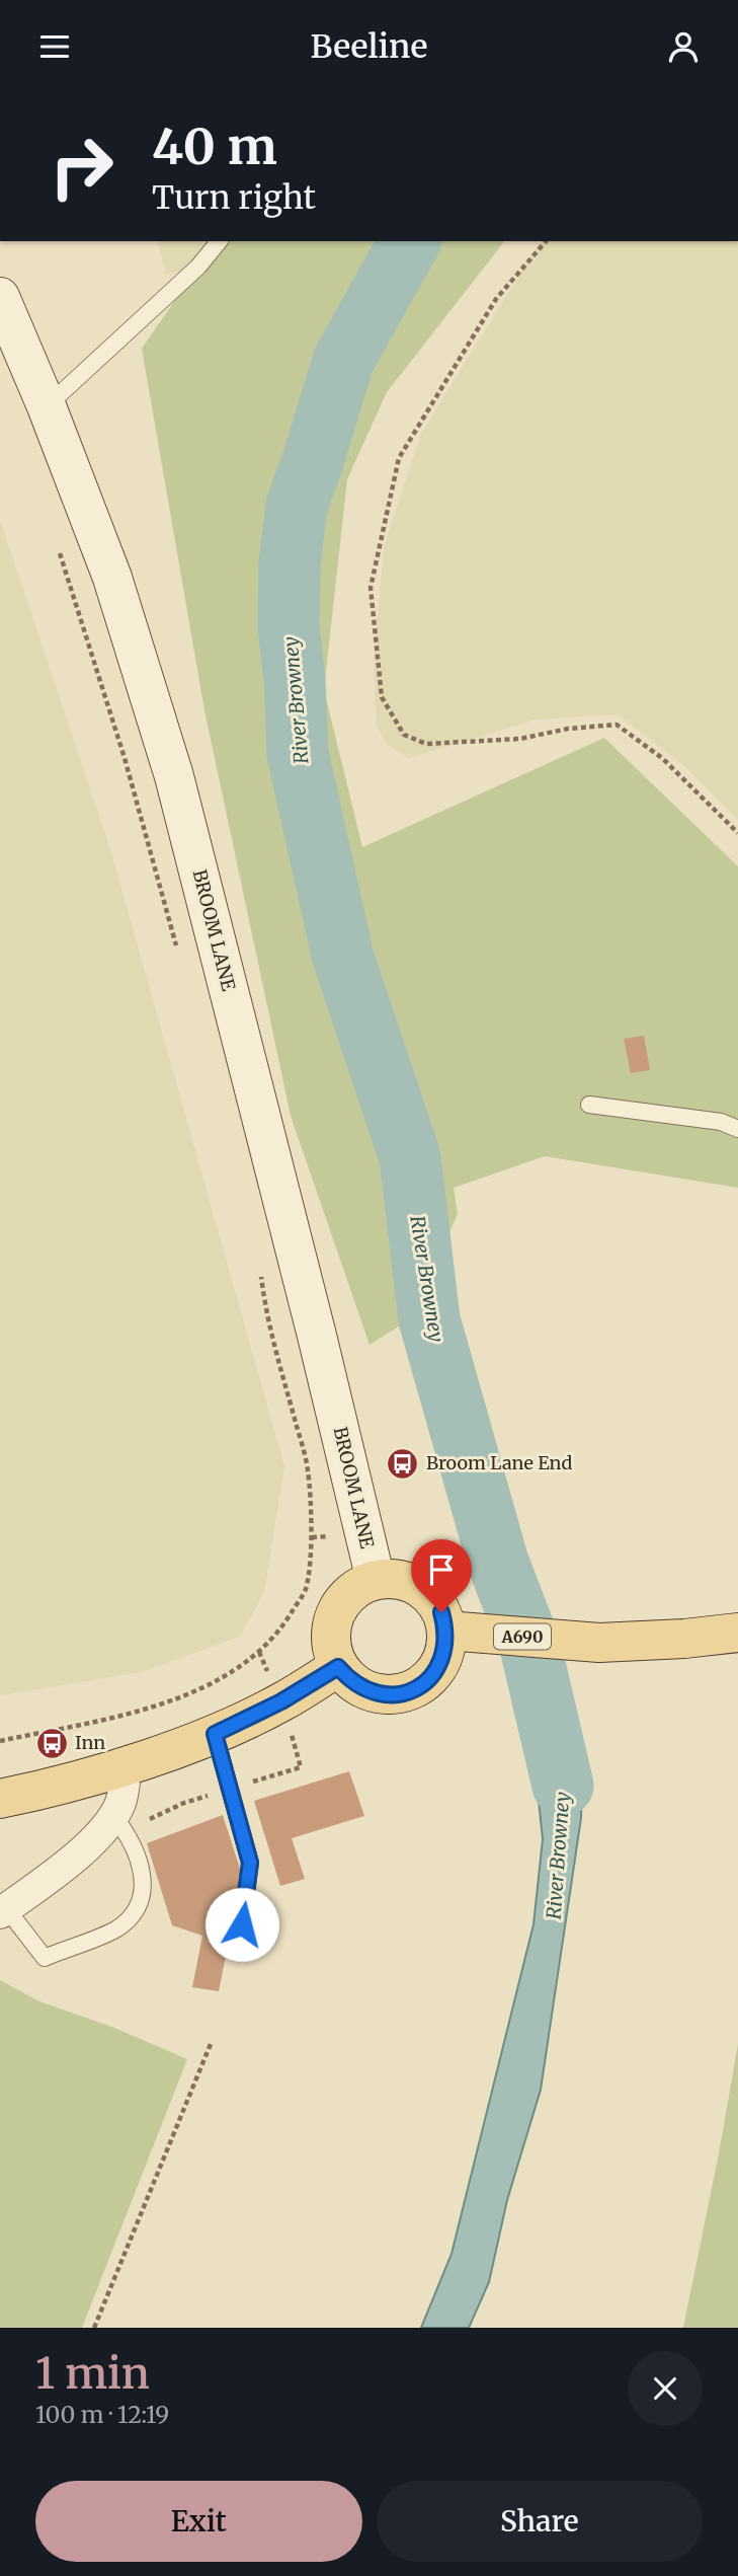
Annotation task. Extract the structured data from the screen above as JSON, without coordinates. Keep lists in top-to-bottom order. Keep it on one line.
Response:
{"streets":{"main road":["BROOM LANE","A690"]},"crossings":[["BROOM LANE","A690"]],"water":["River Browney"],"places":{"bus stop":["Broom Lane End","Inn"]},"page":{"header":"Beeline","turn":["40 m","Turn right"],"heading":["1 min","100 m · 12:19"],"buttons":["Exit","Share"]}}
